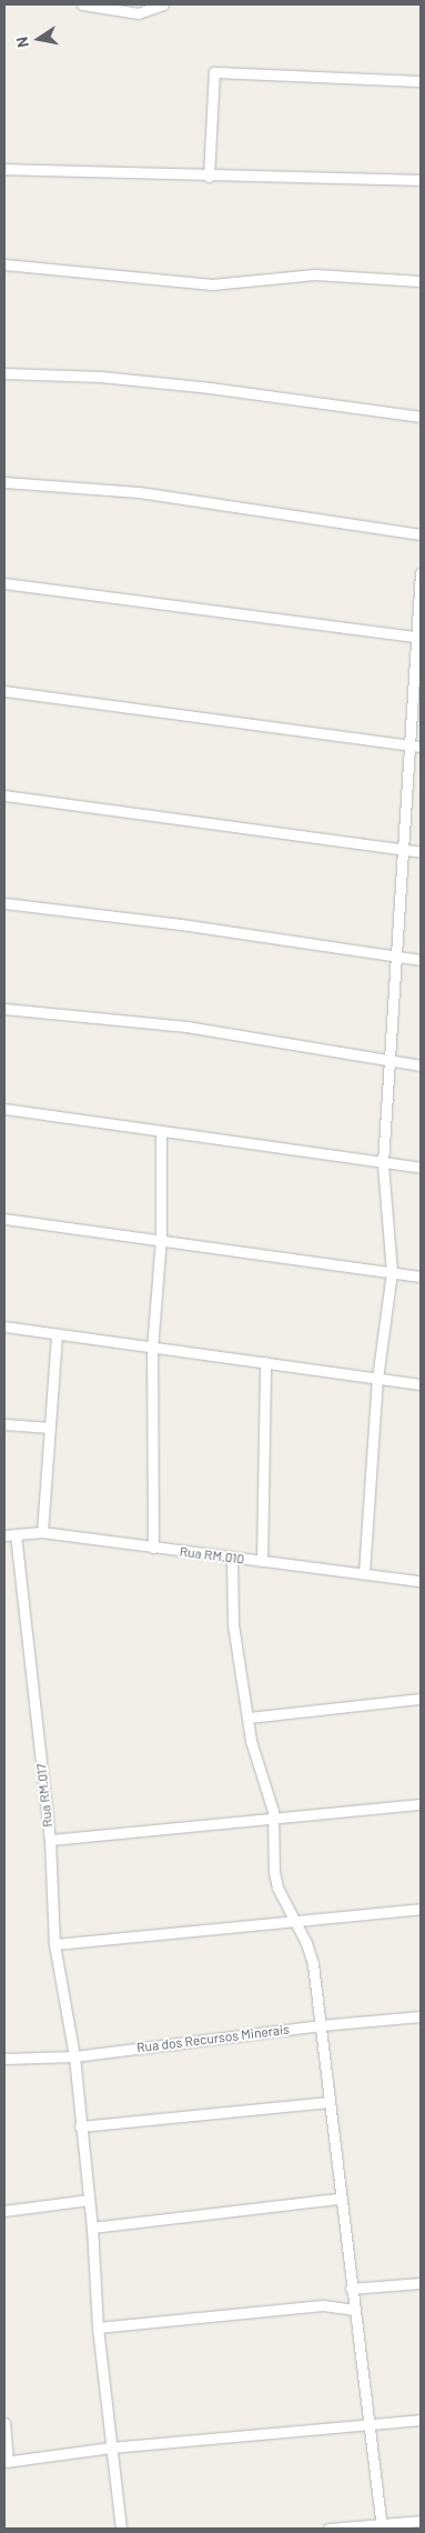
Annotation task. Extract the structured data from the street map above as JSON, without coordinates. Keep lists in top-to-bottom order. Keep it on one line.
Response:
{"streets":{"street":["Rua RM.010","Rua RM.017","Rua dos Recursos Minerais"]},"crossings":[["Rua RM.010","Rua RM.017"],["Rua RM.017","Rua dos Recursos Minerais"]],"north":"left"}
